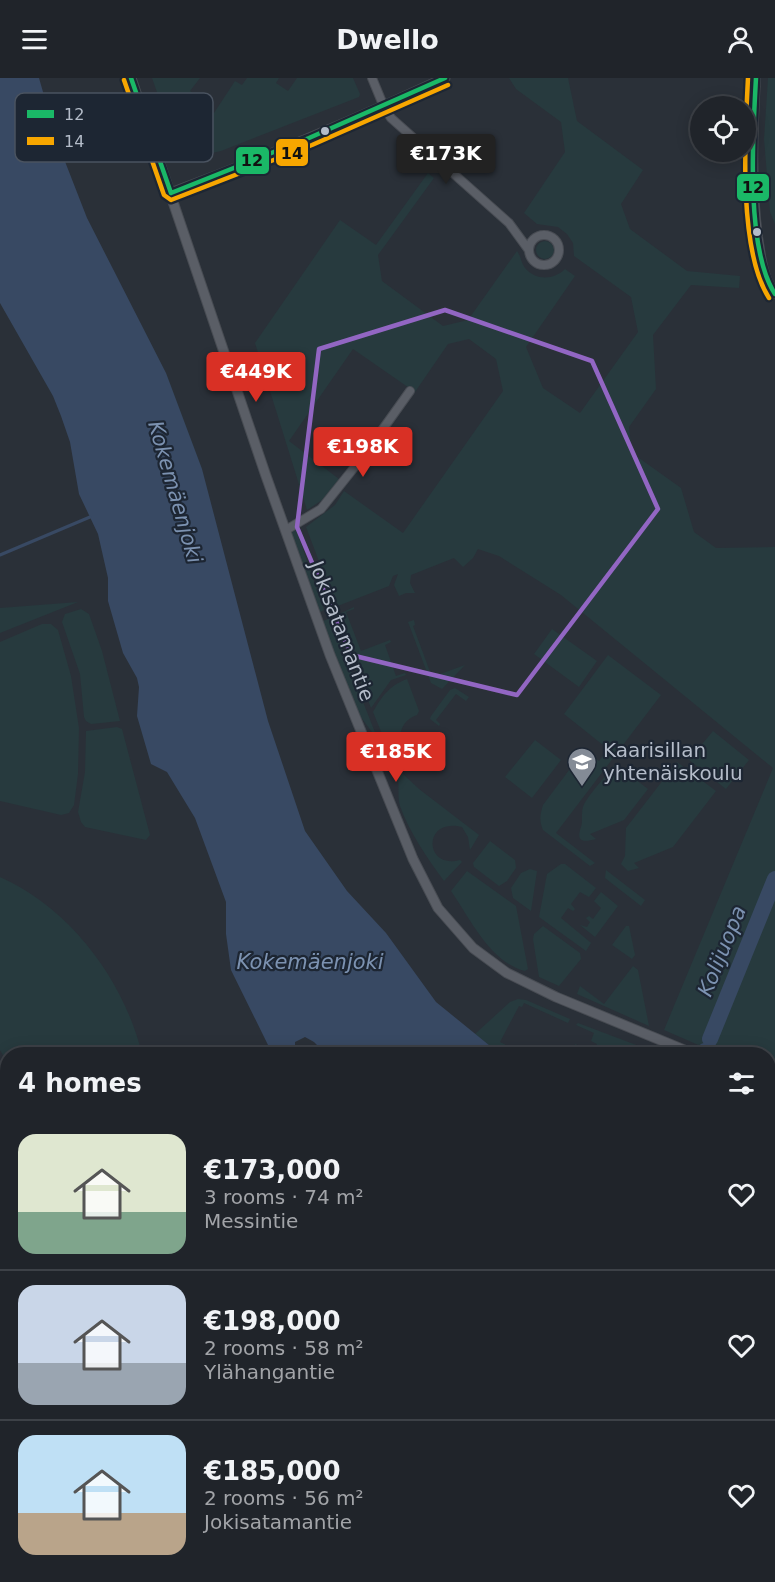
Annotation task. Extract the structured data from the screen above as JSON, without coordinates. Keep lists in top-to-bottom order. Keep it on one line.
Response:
{"streets":{"street":["Jokisatamantie"]},"water":["Kokemäenjoki","Kolijuopa"],"places":{"school or university":["Kaarisillan yhtenäiskoulu"]},"lines":["transit line 12","transit line 14"],"legend":["12","14"],"page":{"header":"Dwello","price":["€173K","€449K","€198K","€185K"],"heading":"4 homes","list":[{"name":"€173,000","note":"3 rooms · 74 m² · Messintie"},{"name":"€198,000","note":"2 rooms · 58 m² · Ylähangantie"},{"name":"€185,000","note":"2 rooms · 56 m² · Jokisatamantie"}]}}
